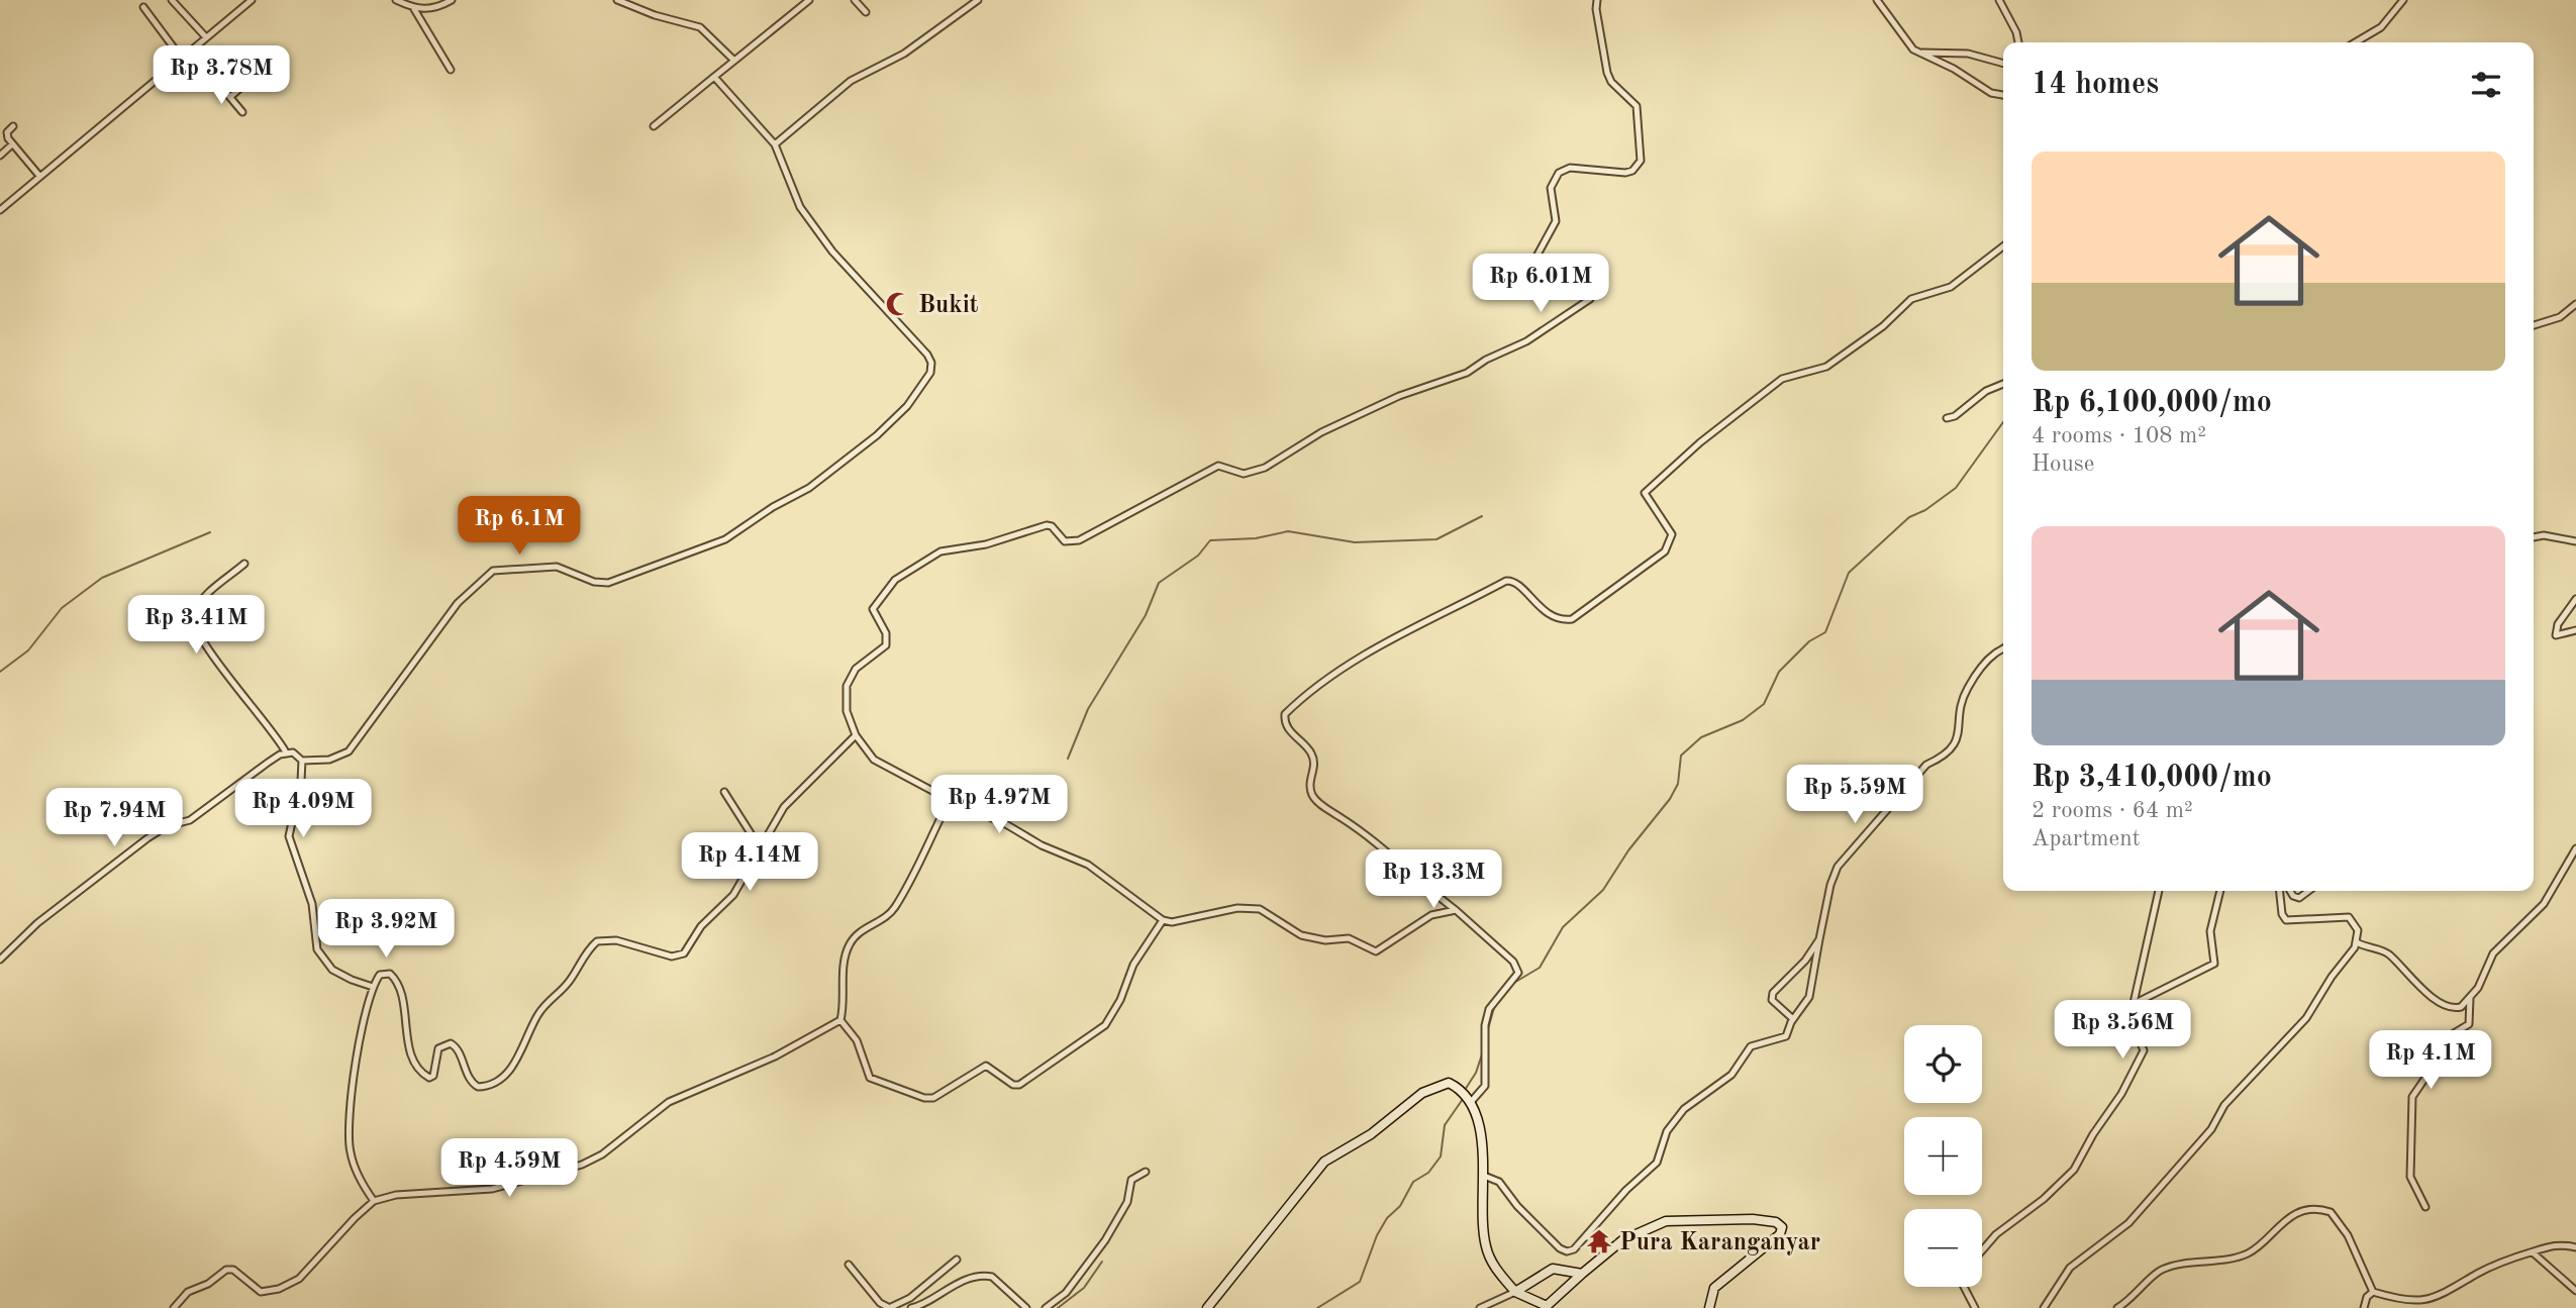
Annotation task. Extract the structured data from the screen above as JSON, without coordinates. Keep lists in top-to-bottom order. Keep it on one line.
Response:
{"places":{"mosque":["Bukit"],"temple":["Pura Karanganyar"]},"page":{"heading":"14 homes","price":["Rp 3.78M","Rp 6.01M","Rp 6.1M","Rp 3.41M","Rp 5.59M","Rp 4.97M","Rp 4.09M","Rp 7.94M","Rp 4.14M","Rp 13.3M","Rp 3.92M","Rp 3.56M","Rp 4.1M","Rp 4.59M"],"list":[{"name":"Rp 6,100,000/mo","note":"4 rooms · 108 m² · House"},{"name":"Rp 3,410,000/mo","note":"2 rooms · 64 m² · Apartment"}],"map_buttons":["+","−"]}}
